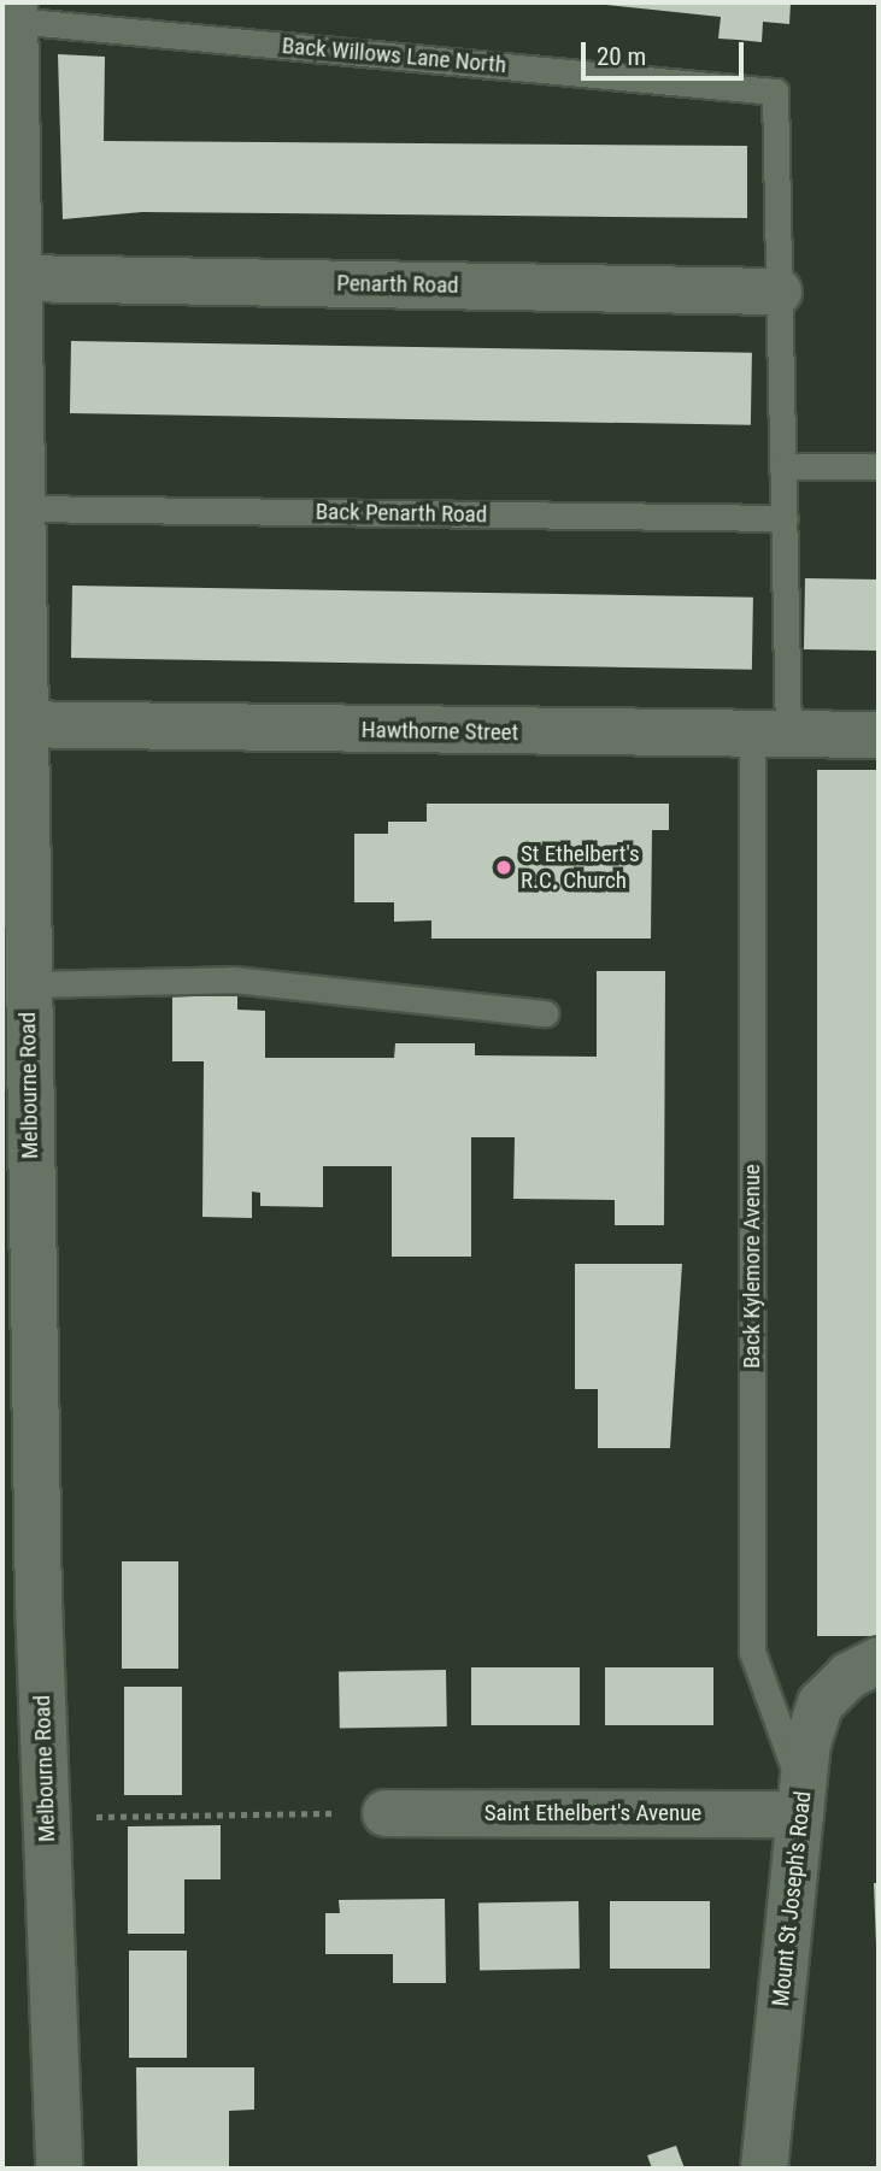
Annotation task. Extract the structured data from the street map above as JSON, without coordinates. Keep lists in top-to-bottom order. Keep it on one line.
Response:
{"streets":{"street":["Penarth Road","Hawthorne Street","Melbourne Road","Saint Ethelbert's Avenue","Mount St Joseph's Road"],"lane":["Back Willows Lane North","Back Penarth Road","Back Kylemore Avenue"]},"crossings":[["Back Willows Lane North","Melbourne Road"],["Back Willows Lane North","Back Kylemore Avenue"],["Penarth Road","Melbourne Road"],["Penarth Road","Back Kylemore Avenue"],["Back Penarth Road","Melbourne Road"],["Back Penarth Road","Back Kylemore Avenue"],["Hawthorne Street","Melbourne Road"],["Hawthorne Street","Back Kylemore Avenue"],["Back Kylemore Avenue","Saint Ethelbert's Avenue"],["Back Kylemore Avenue","Mount St Joseph's Road"],["Saint Ethelbert's Avenue","Mount St Joseph's Road"]],"places":["St Ethelbert's R.C. Church"],"scale_bar":"20 m"}
